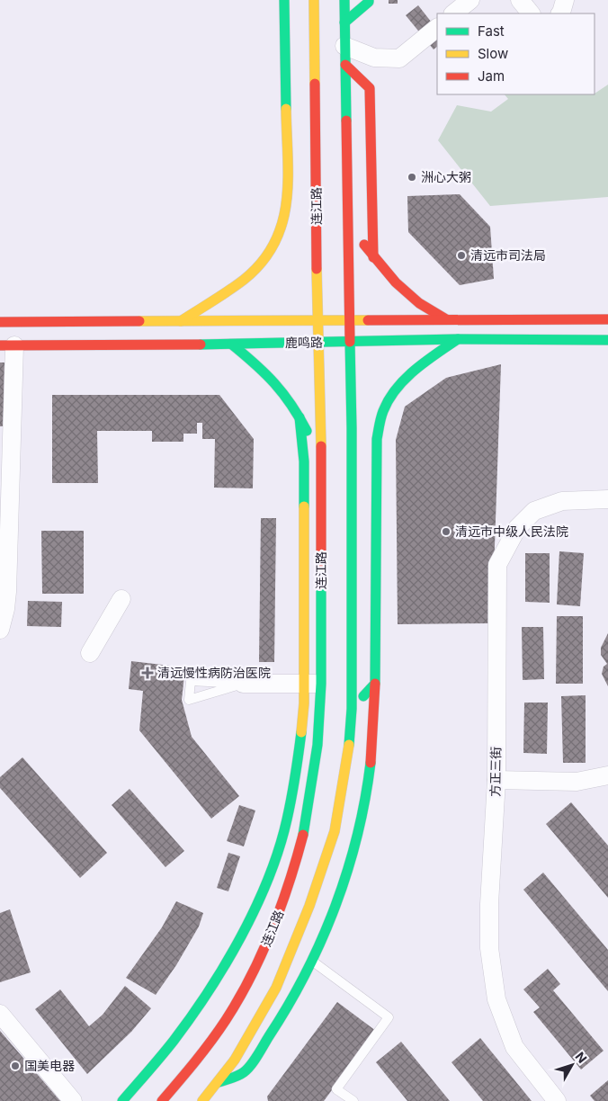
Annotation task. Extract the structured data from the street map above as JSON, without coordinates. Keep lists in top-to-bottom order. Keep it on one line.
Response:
{"streets":{"main road":["连江路","鹿鸣路"],"street":["方正三街"]},"crossings":[["连江路","鹿鸣路"]],"places":{"other":["洲心大粥","清远市司法局","清远市中级人民法院","国美电器"],"health":["清远慢性病防治医院"]},"legend":["Fast","Slow","Jam"],"north":"top right"}
